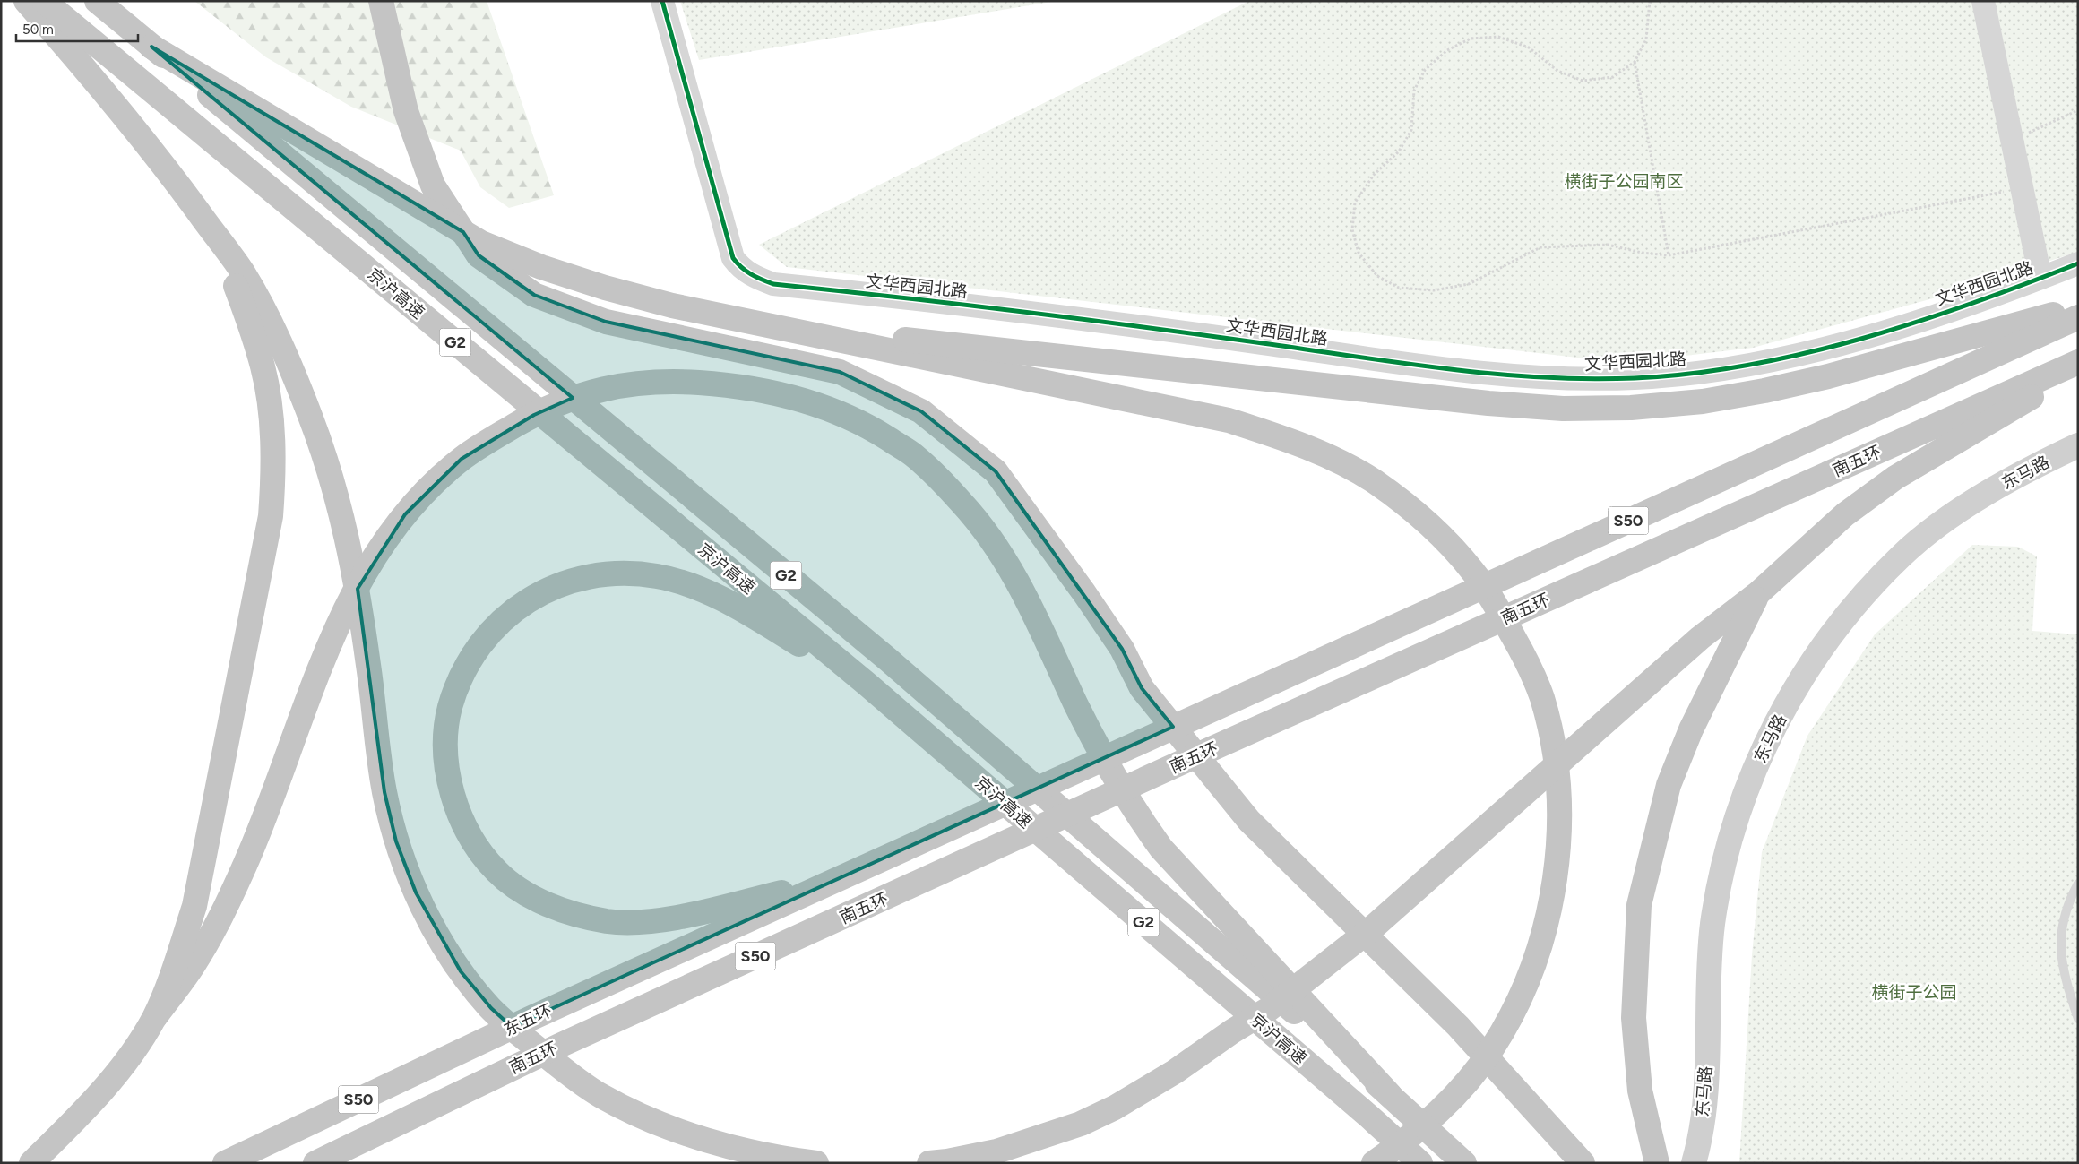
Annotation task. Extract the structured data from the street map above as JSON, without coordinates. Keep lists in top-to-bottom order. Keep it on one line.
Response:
{"streets":{"highway":["京沪高速","G2","南五环","S50","东五环"],"main road":["东马路"],"street":["文华西园北路"]},"crossings":[["S50","东五环"]],"parks":["横街子公园南区","横街子公园"],"scale_bar":"50 m"}
